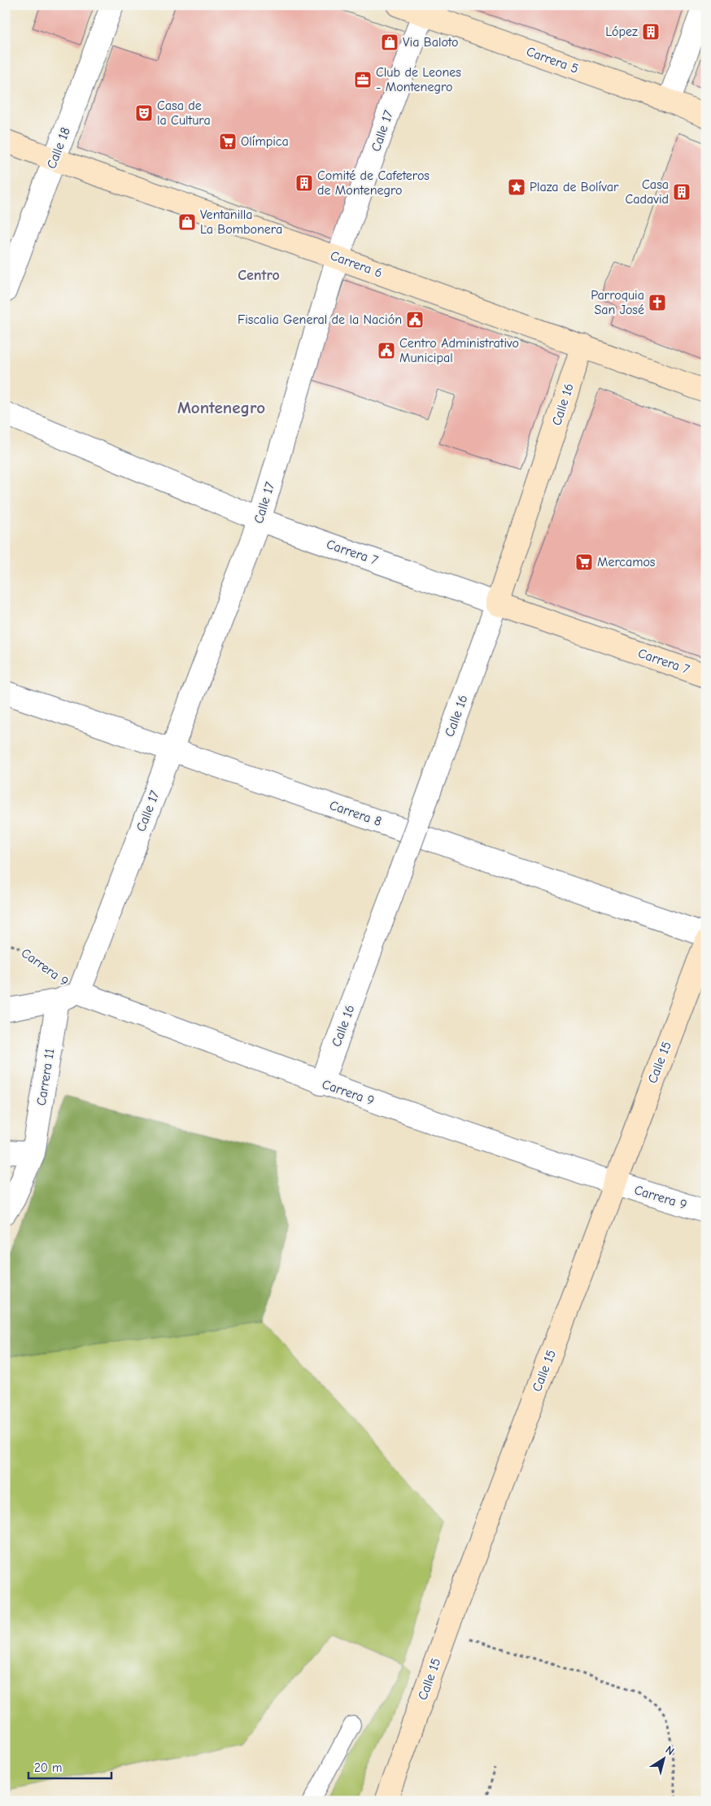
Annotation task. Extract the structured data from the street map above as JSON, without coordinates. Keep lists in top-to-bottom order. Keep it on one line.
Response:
{"streets":{"street":["Carrera 5","Calle 17","Calle 18","Carrera 6","Calle 16","Carrera 7","Carrera 8","Carrera 9","Calle 15","Carrera 11"]},"crossings":[["Carrera 5","Calle 17"],["Calle 17","Carrera 6"],["Calle 17","Carrera 7"],["Calle 17","Carrera 8"],["Calle 17","Carrera 9"],["Calle 18","Carrera 6"],["Carrera 6","Calle 16"],["Calle 16","Carrera 7"],["Calle 16","Carrera 9"],["Carrera 9","Calle 15"]],"districts":["Centro","Montenegro"],"places":{"building":["López","Comité de Cafeteros de Montenegro","Casa Cadavid"],"shop":["Via Baloto","Ventanilla La Bombonera"],"office":["Club de Leones - Montenegro"],"theatre":["Casa de la Cultura"],"supermarket":["Olímpica","Mercamos"],"place":["Plaza de Bolívar"],"church":["Parroquia San José"],"public building":["Fiscalia General de la Nación","Centro Administrativo Municipal"]},"scale_bar":"20 m","north":"top right"}
